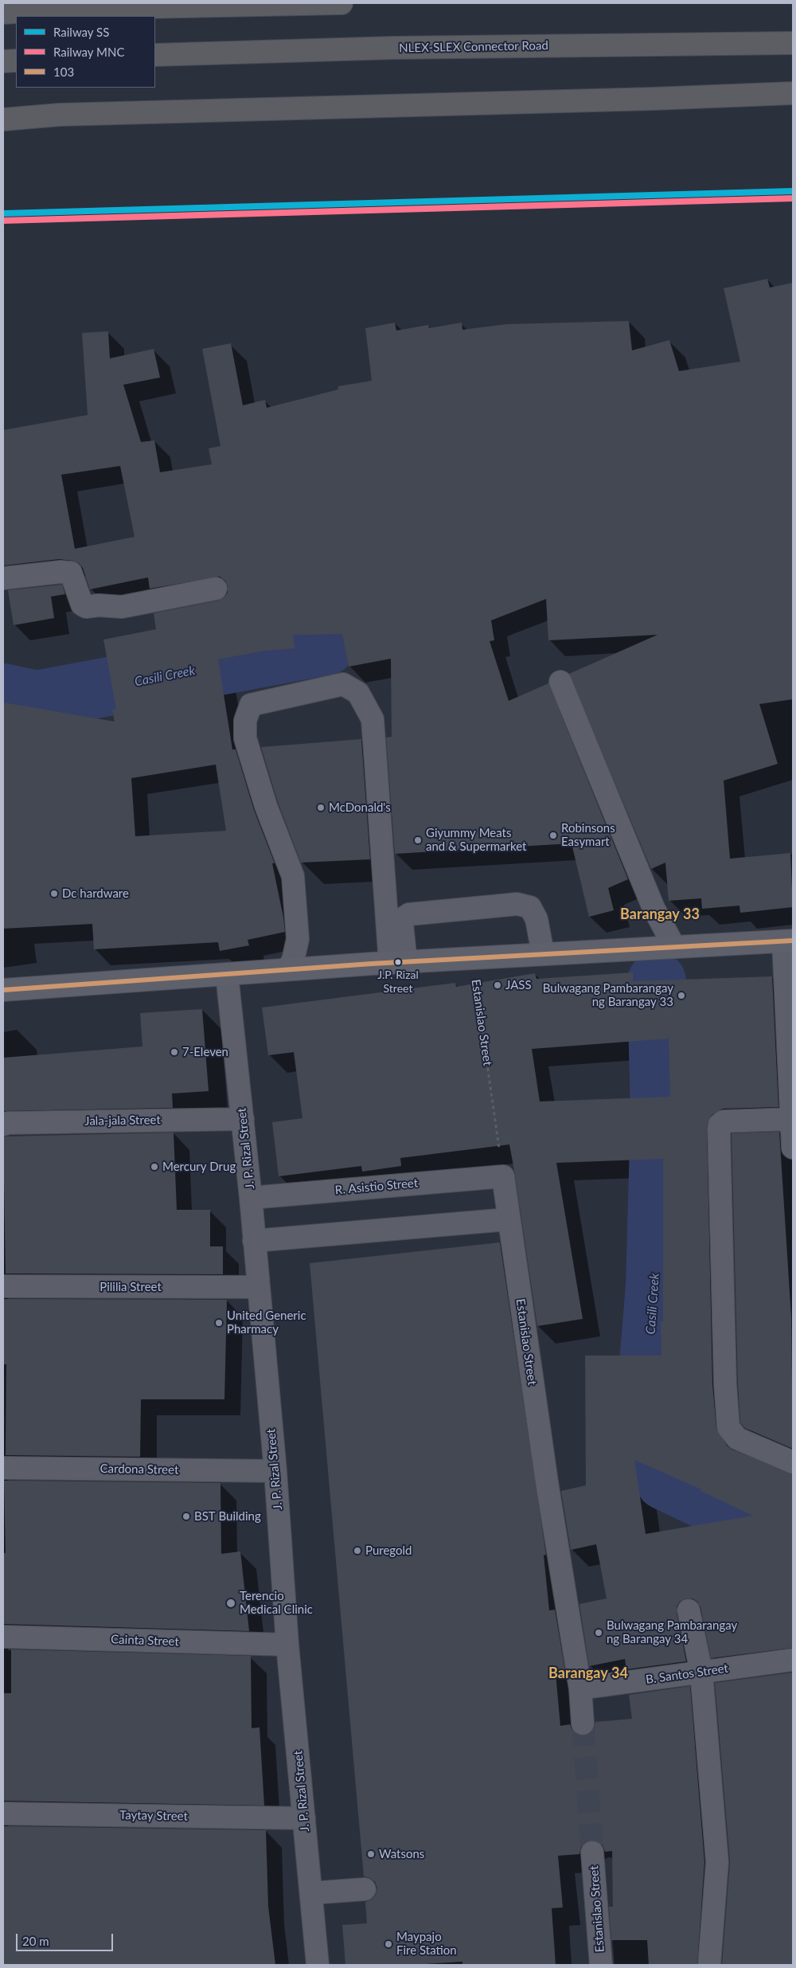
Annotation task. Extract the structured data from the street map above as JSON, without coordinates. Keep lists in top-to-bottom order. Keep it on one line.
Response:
{"streets":{"highway":["NLEX-SLEX Connector Road"],"street":["Estanislao Street","Jala-jala Street","J. P. Rizal Street","R. Asistio Street","Pililia Street","Cardona Street","Cainta Street","B. Santos Street","Taytay Street"]},"crossings":[["Estanislao Street","R. Asistio Street"],["Estanislao Street","B. Santos Street"],["Jala-jala Street","J. P. Rizal Street"],["J. P. Rizal Street","R. Asistio Street"],["J. P. Rizal Street","Pililia Street"],["J. P. Rizal Street","Cardona Street"],["J. P. Rizal Street","Cainta Street"],["J. P. Rizal Street","Taytay Street"]],"districts":["Barangay 33","Barangay 34"],"water":["Casili Creek"],"places":["McDonald's","Robinsons Easymart","Giyummy Meats and & Supermarket","Dc hardware","J.P. Rizal Street","JASS","Bulwagang Pambarangay ng Barangay 33","7-Eleven","Mercury Drug","United Generic Pharmacy","BST Building","Puregold","Terencio Medical Clinic","Bulwagang Pambarangay ng Barangay 34","Watsons","Maypajo Fire Station"],"lines":["rail line SS","rail line MNC","transit line 103"],"legend":["Railway SS","Railway MNC","103"],"scale_bar":"20 m"}
